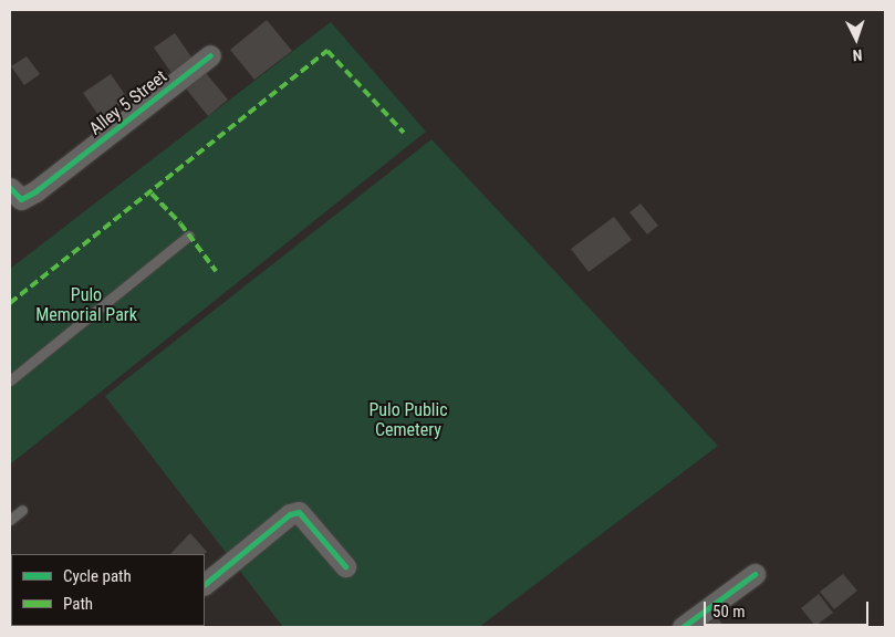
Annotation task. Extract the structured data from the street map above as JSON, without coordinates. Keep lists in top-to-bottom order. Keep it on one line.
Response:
{"streets":{"street":["Alley 5 Street"]},"parks":["Pulo Memorial Park","Pulo Public Cemetery"],"legend":["Cycle path","Path"],"scale_bar":"50 m","north":"bottom"}
